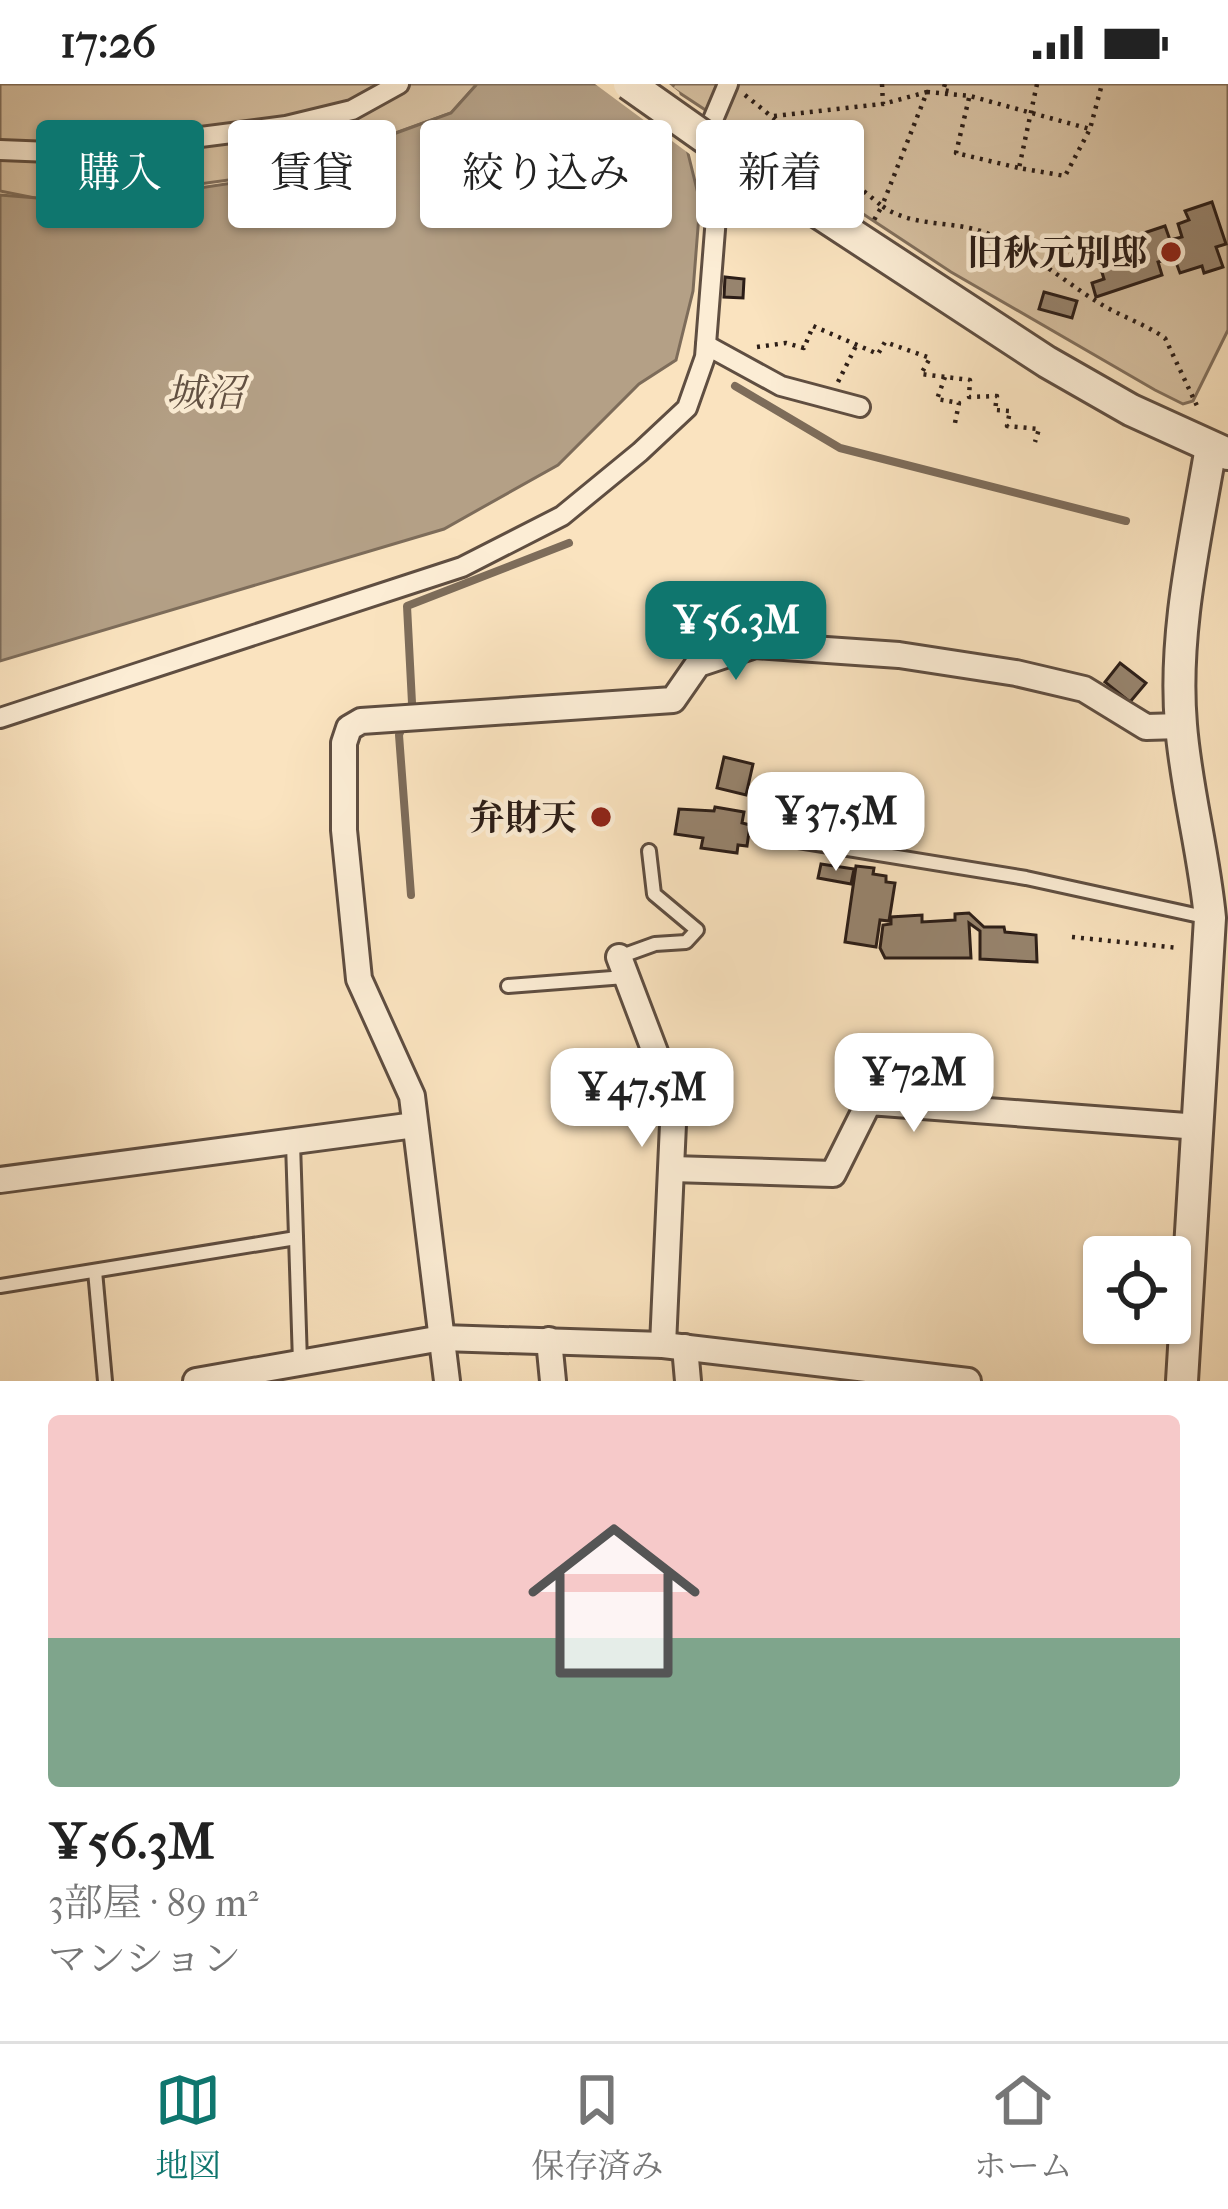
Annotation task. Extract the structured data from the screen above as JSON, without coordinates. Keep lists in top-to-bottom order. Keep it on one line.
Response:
{"water":["城沼"],"places":["旧秋元別邸","弁財天"],"page":{"status":"17:26","chip":["購入","賃貸","絞り込み","新着"],"price":["¥56.3M","¥37.5M","¥72M","¥47.5M"],"list":[{"name":"¥56.3M","note":"3部屋 · 89 m² · マンション"}],"tabs":["地図","保存済み","ホーム"]}}
